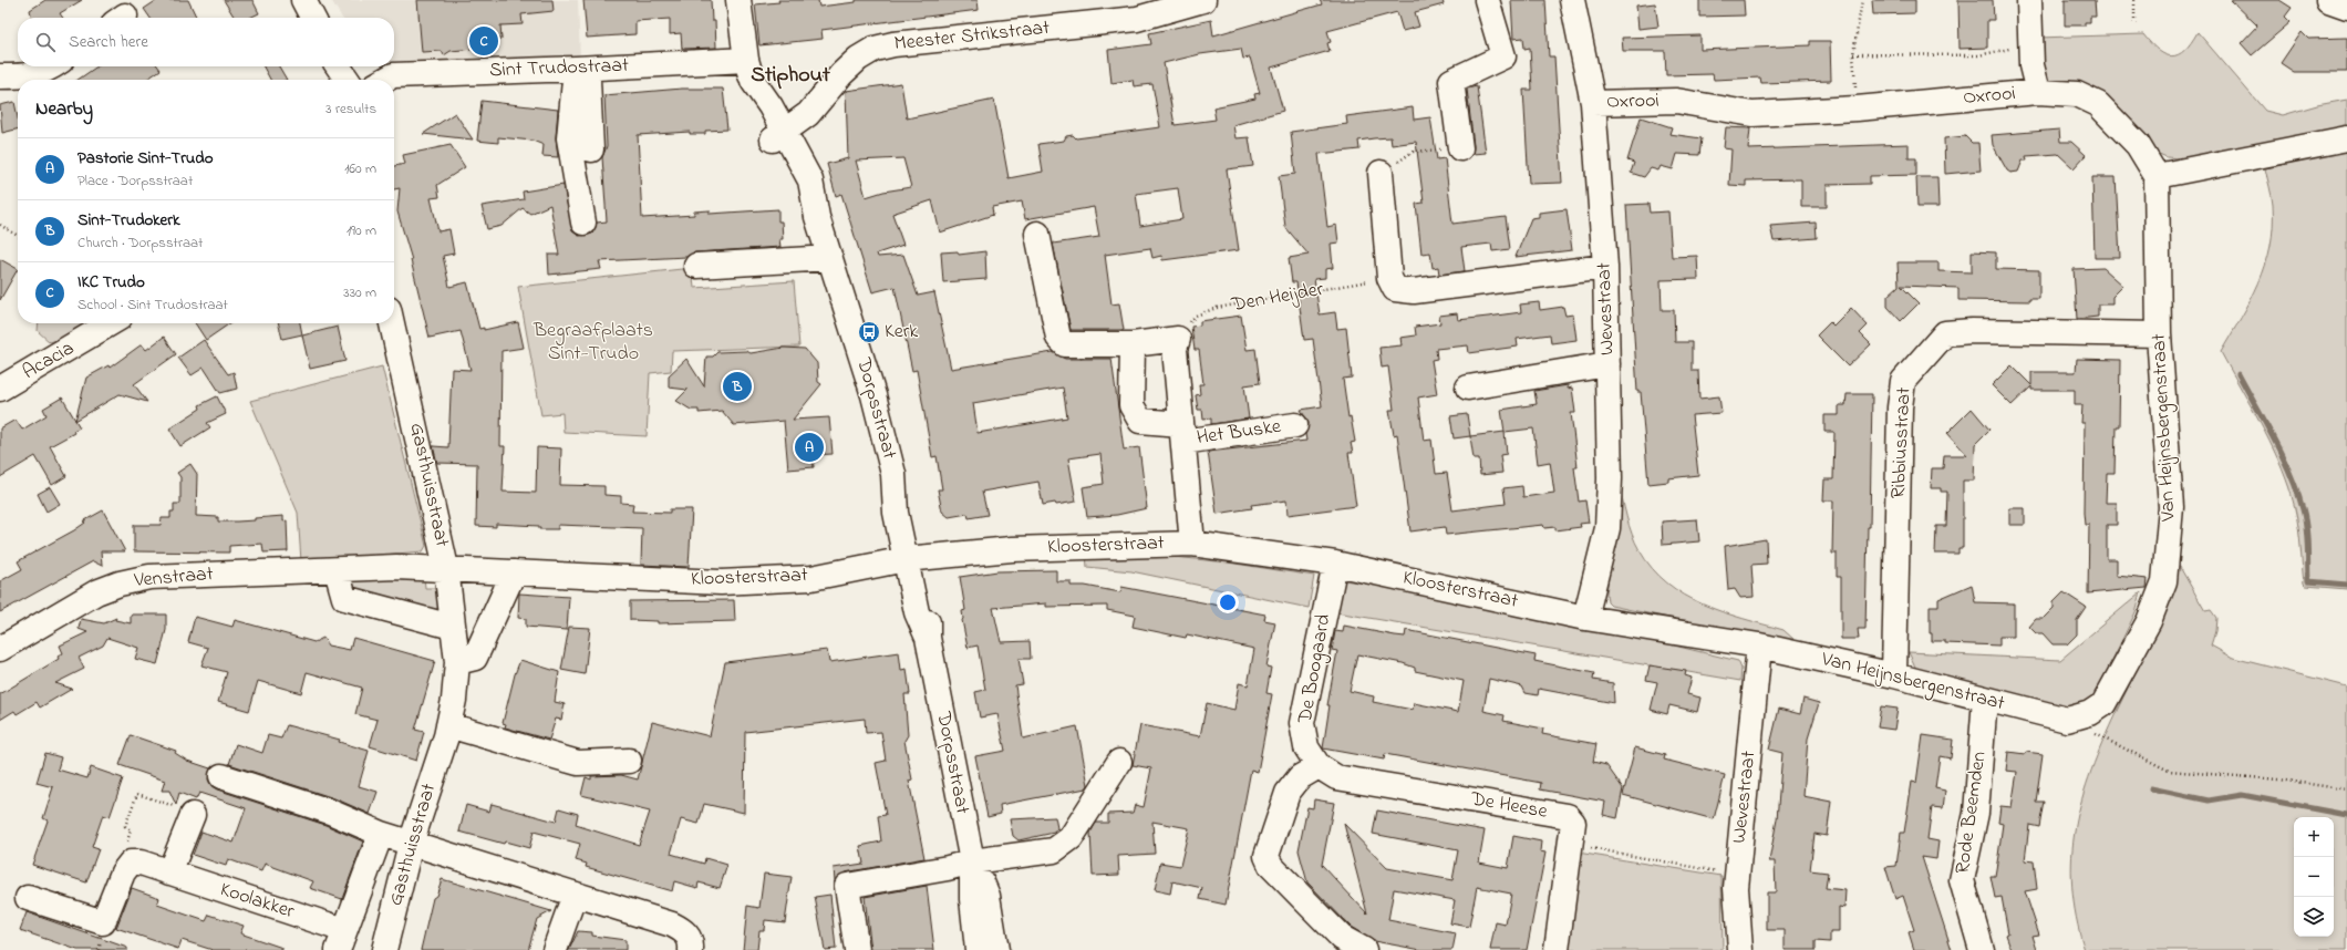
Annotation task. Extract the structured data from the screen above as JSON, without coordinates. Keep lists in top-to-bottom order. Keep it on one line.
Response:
{"streets":{"street":["Meester Strikstraat","Sint Trudostraat","Oxrooi","Wevestraat","Acacia","Dorpsstraat","Van Heijnsbergenstraat","Het Buske","Ribbiusstraat","Gasthuisstraat","Kloosterstraat","Venstraat","De Boogaard","De Heese","Rode Beemden","Koolakker"],"path":["Den Heijder"]},"crossings":[["Meester Strikstraat","Dorpsstraat"],["Sint Trudostraat","Dorpsstraat"],["Oxrooi","Wevestraat"],["Oxrooi","Van Heijnsbergenstraat"],["Den Heijder","Het Buske"],["Wevestraat","Van Heijnsbergenstraat"],["Wevestraat","Kloosterstraat"],["Dorpsstraat","Kloosterstraat"],["Van Heijnsbergenstraat","Ribbiusstraat"],["Van Heijnsbergenstraat","Kloosterstraat"],["Van Heijnsbergenstraat","Rode Beemden"],["Het Buske","Kloosterstraat"],["Gasthuisstraat","Kloosterstraat"],["Gasthuisstraat","Venstraat"],["Kloosterstraat","Venstraat"],["Kloosterstraat","De Boogaard"],["De Boogaard","De Heese"]],"districts":["Stiphout"],"parks":["Begraafplaats Sint-Trudo"],"places":{"bus stop":["Kerk"]},"page":{"search":"Search here","pins":["C","B","A"],"heading":["Nearby","3 results"],"list":[{"mark":"A","name":"Pastorie Sint-Trudo","note":"Place · Dorpsstraat","value":"160 m"},{"mark":"B","name":"Sint-Trudokerk","note":"Church · Dorpsstraat","value":"190 m"},{"mark":"C","name":"IKC Trudo","note":"School · Sint Trudostraat","value":"330 m"}],"map_buttons":["+","−"]}}
